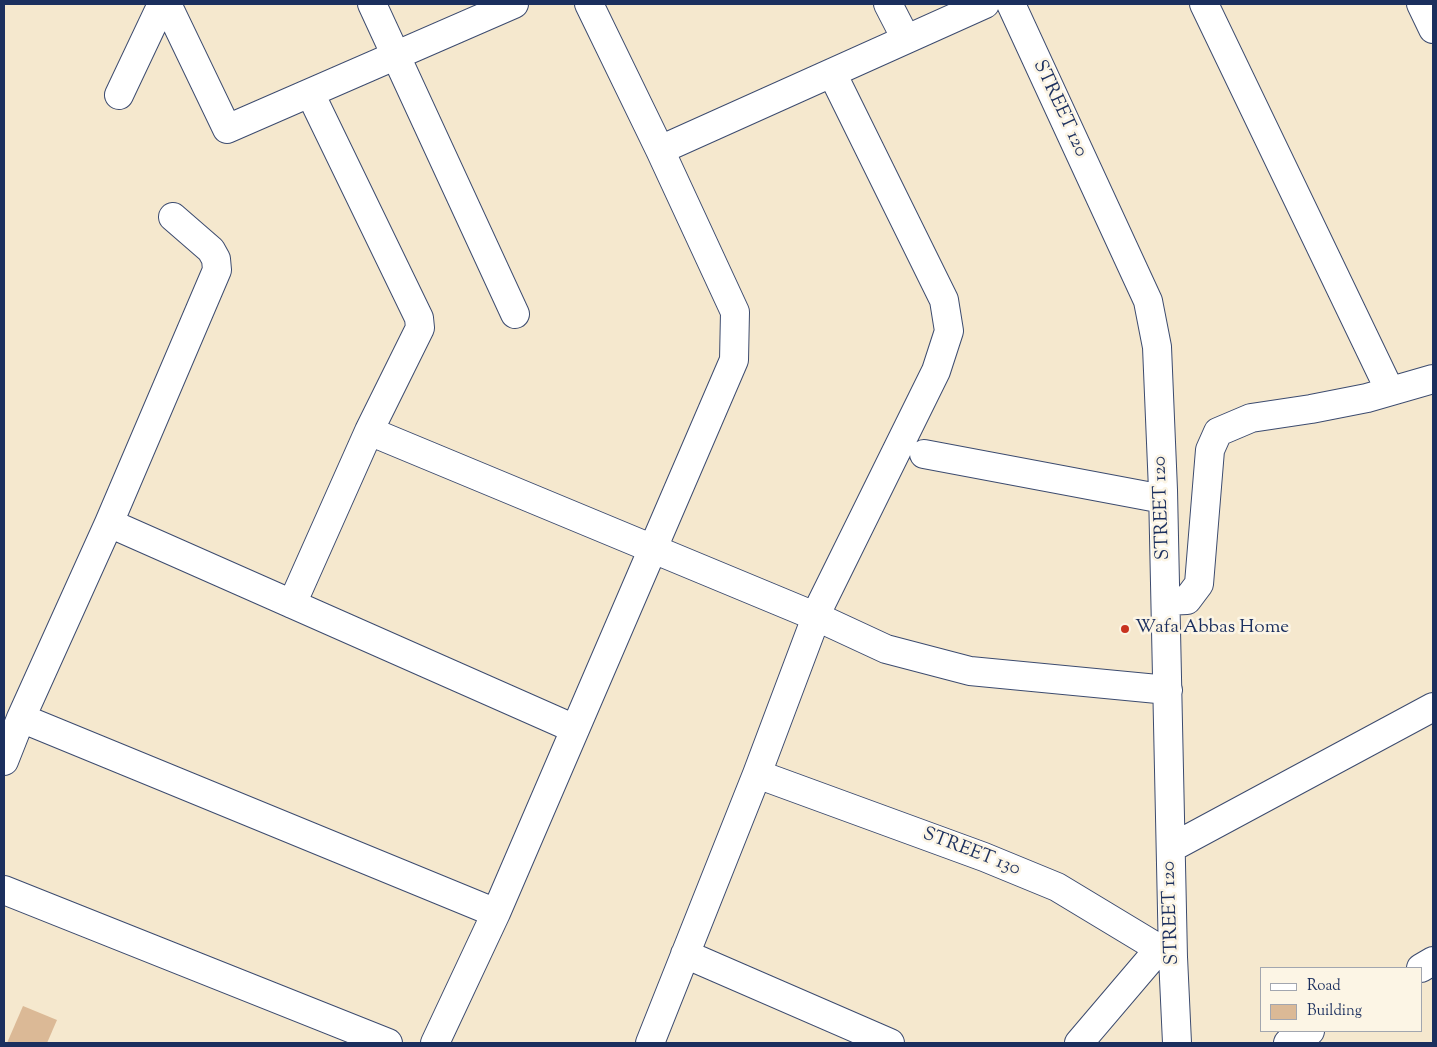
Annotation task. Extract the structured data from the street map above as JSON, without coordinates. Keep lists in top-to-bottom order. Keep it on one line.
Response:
{"streets":{"street":["STREET 120","STREET 130"]},"crossings":[["STREET 120","STREET 130"]],"places":["Wafa Abbas Home"],"legend":["Road","Building"]}
